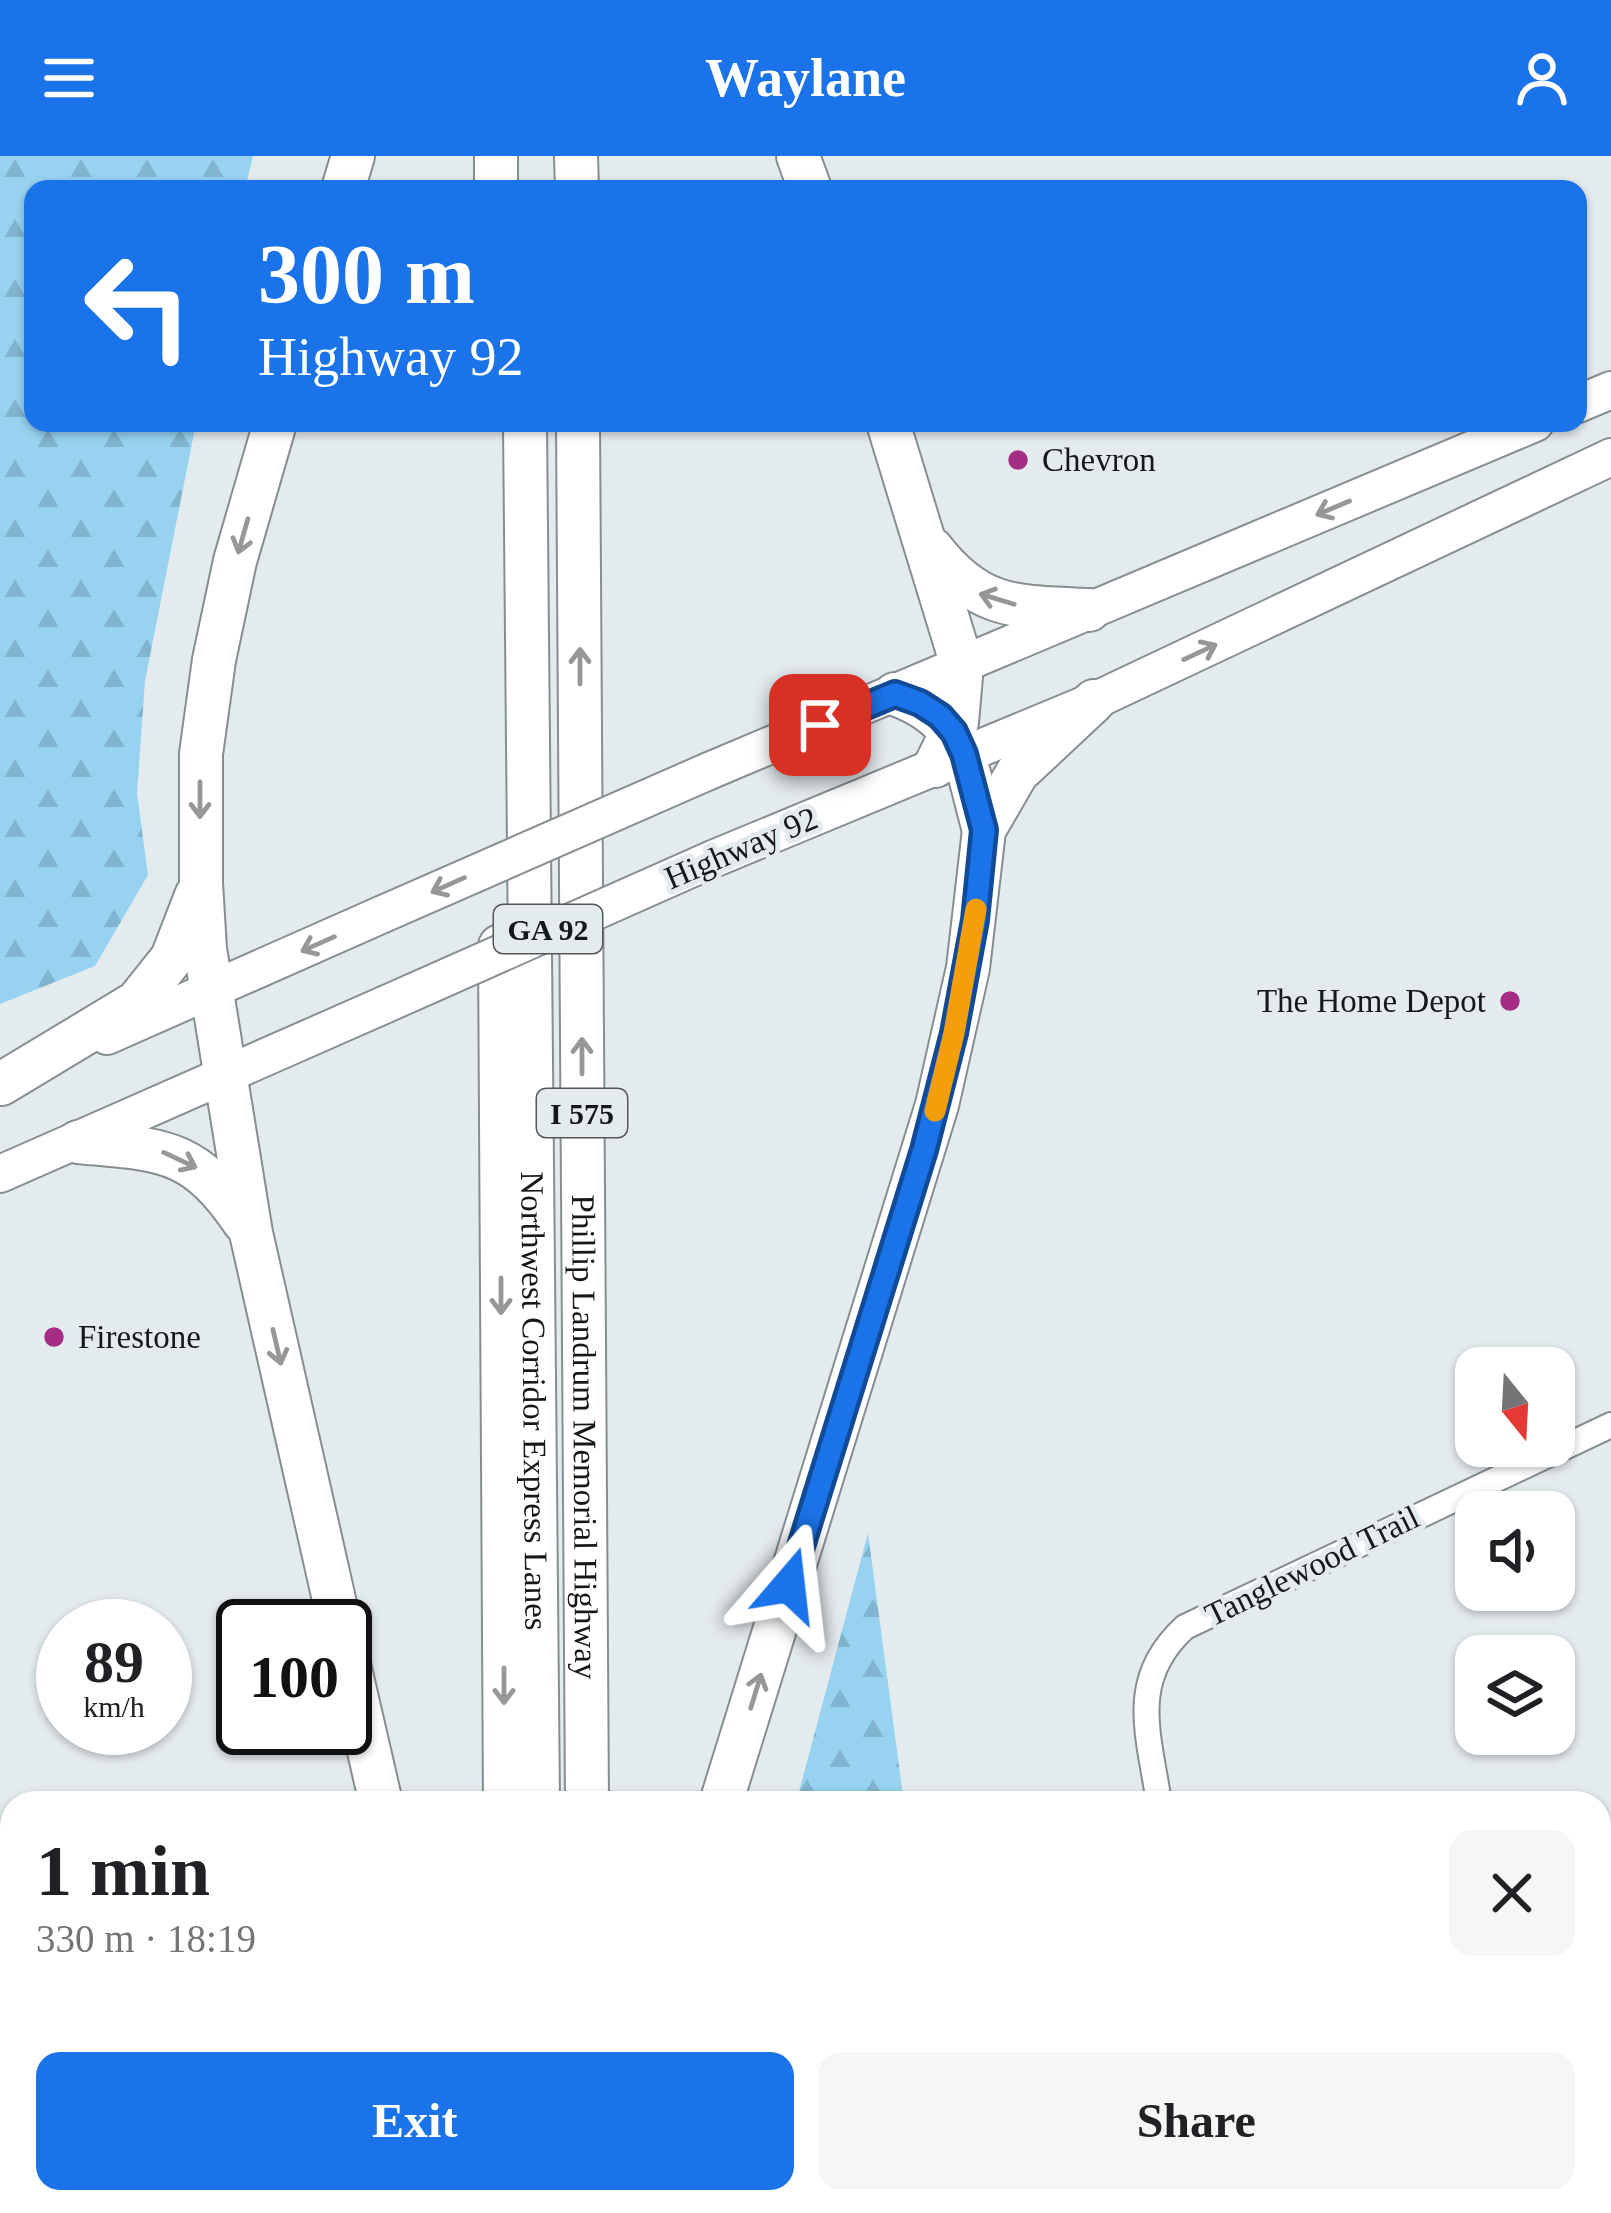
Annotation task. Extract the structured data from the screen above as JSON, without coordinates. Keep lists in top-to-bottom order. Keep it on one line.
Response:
{"streets":{"highway":["I 575","Northwest Corridor Express Lanes","Phillip Landrum Memorial Highway"],"main road":["Highway 92","GA 92"],"street":["Tanglewood Trail"]},"places":["Chevron","The Home Depot","Firestone"],"north":"bottom","page":{"header":"Waylane","turn":["300 m","Highway 92"],"speed":"89 km/h","limit":"100","heading":["1 min","330 m · 18:19"],"buttons":["Exit","Share"]}}
